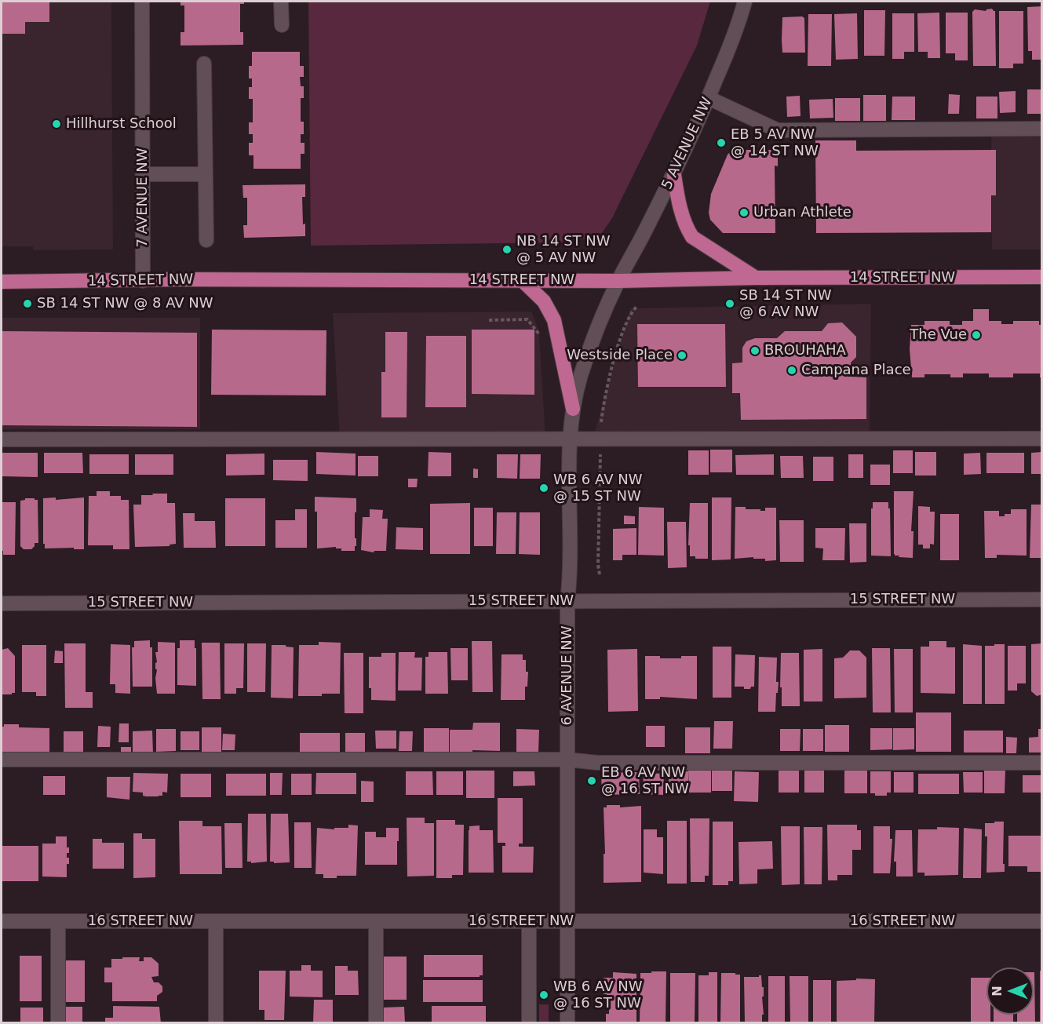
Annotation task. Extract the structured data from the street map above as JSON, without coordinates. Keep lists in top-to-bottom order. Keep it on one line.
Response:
{"streets":{"main road":["14 STREET NW"],"street":["5 AVENUE NW","7 AVENUE NW","15 STREET NW","6 AVENUE NW","16 STREET NW"]},"crossings":[["5 AVENUE NW","14 STREET NW"],["5 AVENUE NW","6 AVENUE NW"],["7 AVENUE NW","14 STREET NW"],["14 STREET NW","6 AVENUE NW"],["15 STREET NW","6 AVENUE NW"],["6 AVENUE NW","16 STREET NW"]],"places":["Hillhurst School","EB 5 AV NW @ 14 ST NW","Urban Athlete","NB 14 ST NW @ 5 AV NW","SB 14 ST NW @ 8 AV NW","SB 14 ST NW @ 6 AV NW","The Vue","BROUHAHA","Westside Place","Campana Place","WB 6 AV NW @ 15 ST NW","EB 6 AV NW @ 16 ST NW","WB 6 AV NW @ 16 ST NW"],"north":"left"}
